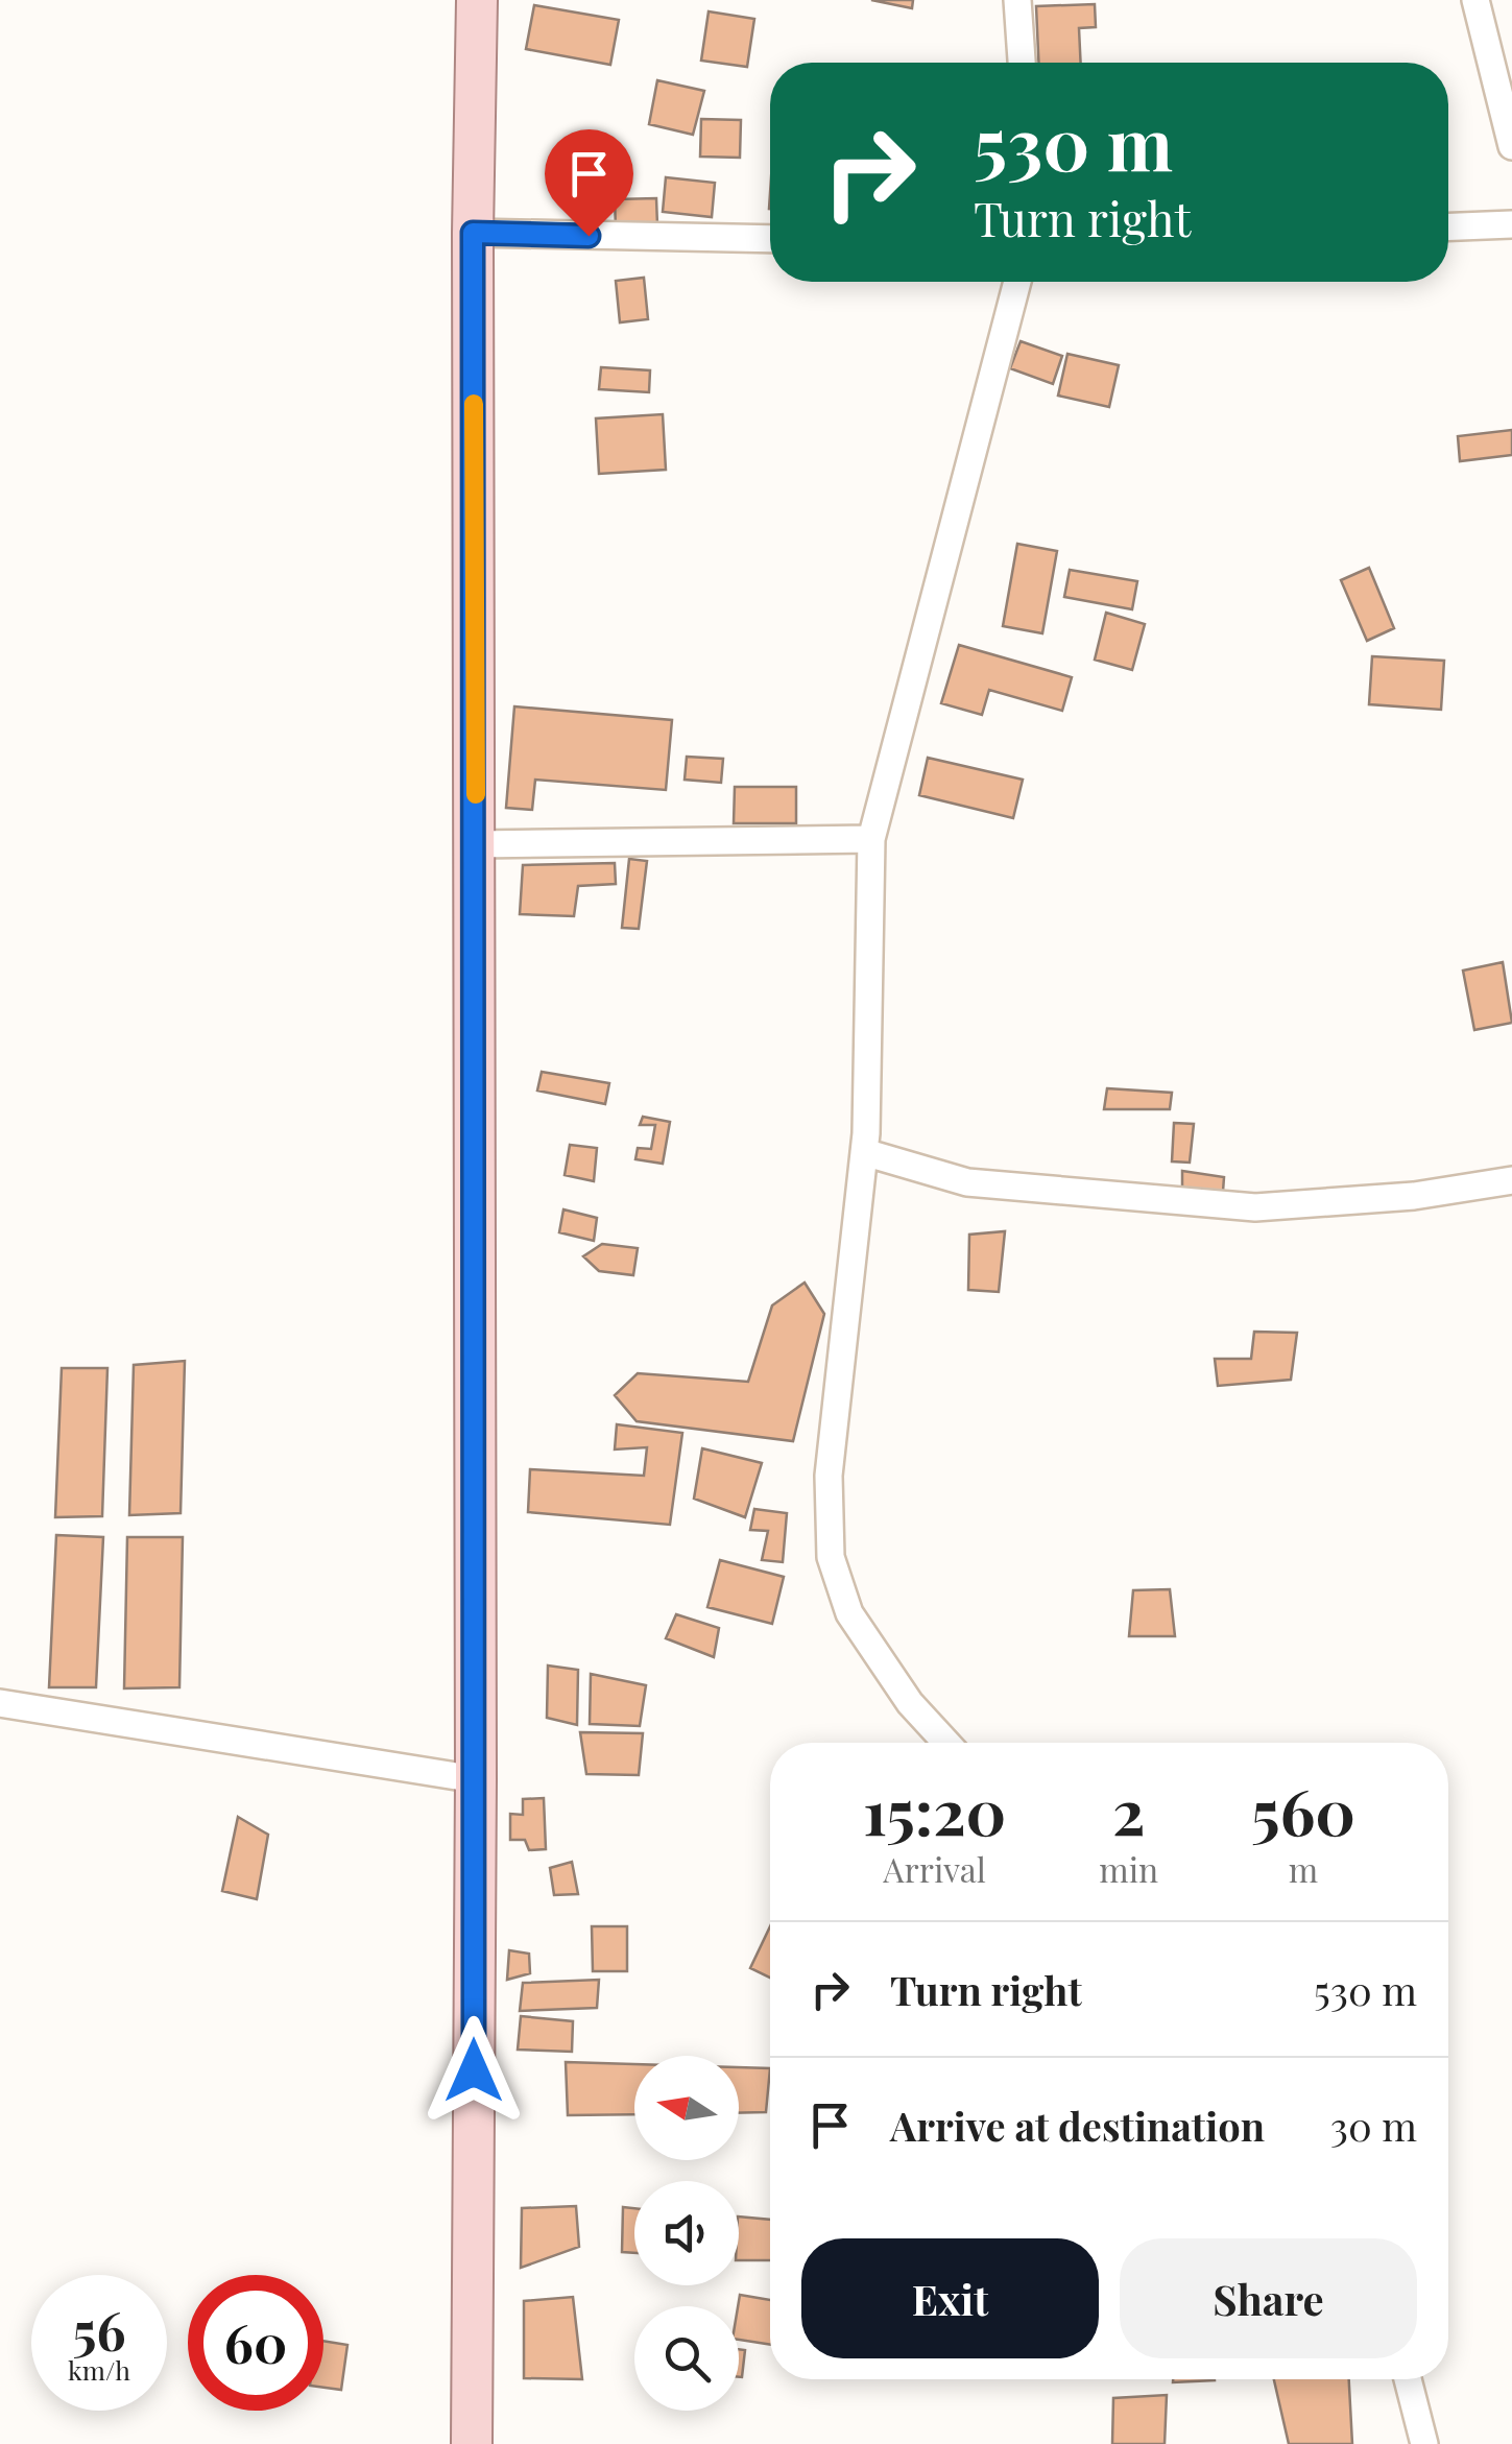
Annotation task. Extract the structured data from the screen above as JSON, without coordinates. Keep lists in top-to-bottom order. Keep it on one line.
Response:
{"north":"left","page":{"turn":["530 m","Turn right"],"eta":["15:20","Arrival","2","min","560","m"],"list":[{"name":"Turn right","value":"530 m"},{"name":"Arrive at destination","value":"30 m"}],"buttons":["Exit","Share"],"speed":"56 km/h","limit":"60"}}
